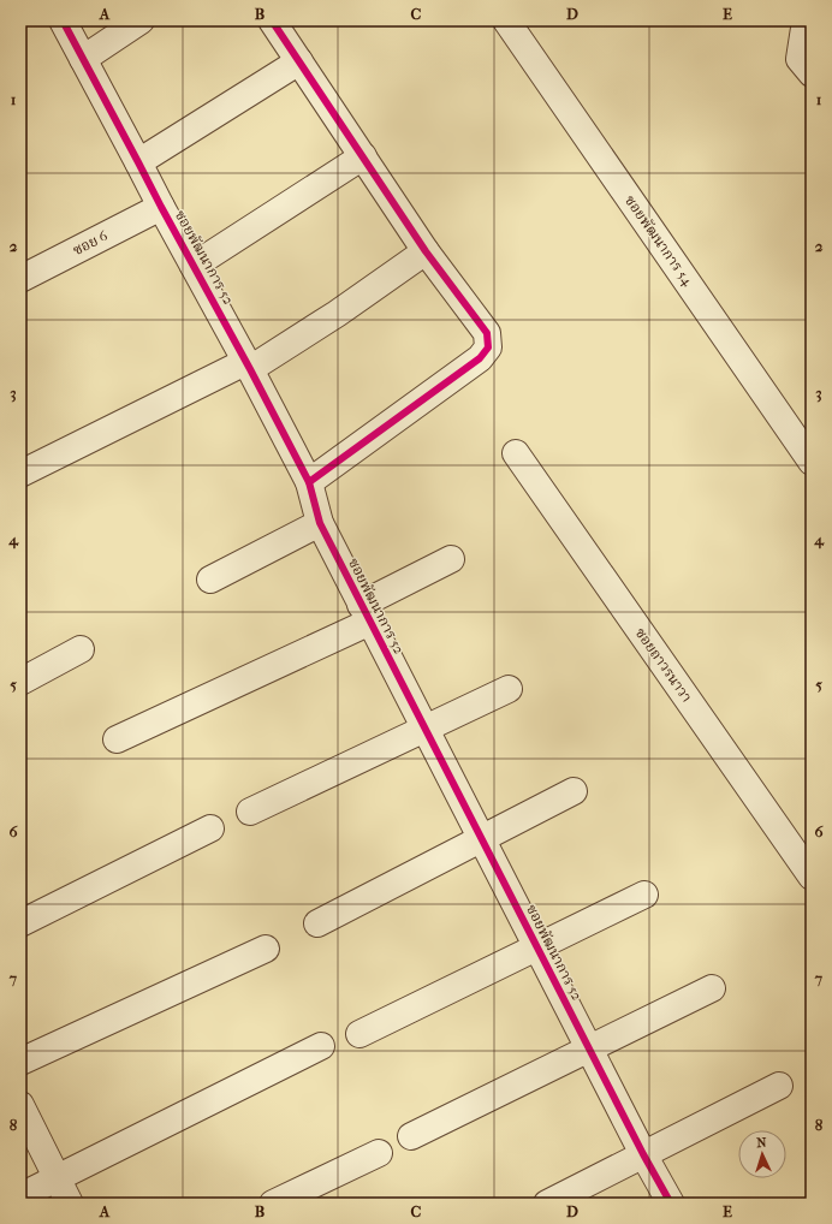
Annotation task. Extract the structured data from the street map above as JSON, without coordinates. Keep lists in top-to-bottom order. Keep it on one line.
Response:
{"streets":{"street":["ซอยพัฒนาการ 54","ซอย 6","ซอยพัฒนาการ 52","ซอยถาวรนาวา"]},"crossings":[["ซอย 6","ซอยพัฒนาการ 52"]],"north":"top","grid":{"columns":["A","B","C","D","E"],"rows":["1","2","3","4","5","6","7","8"]}}
